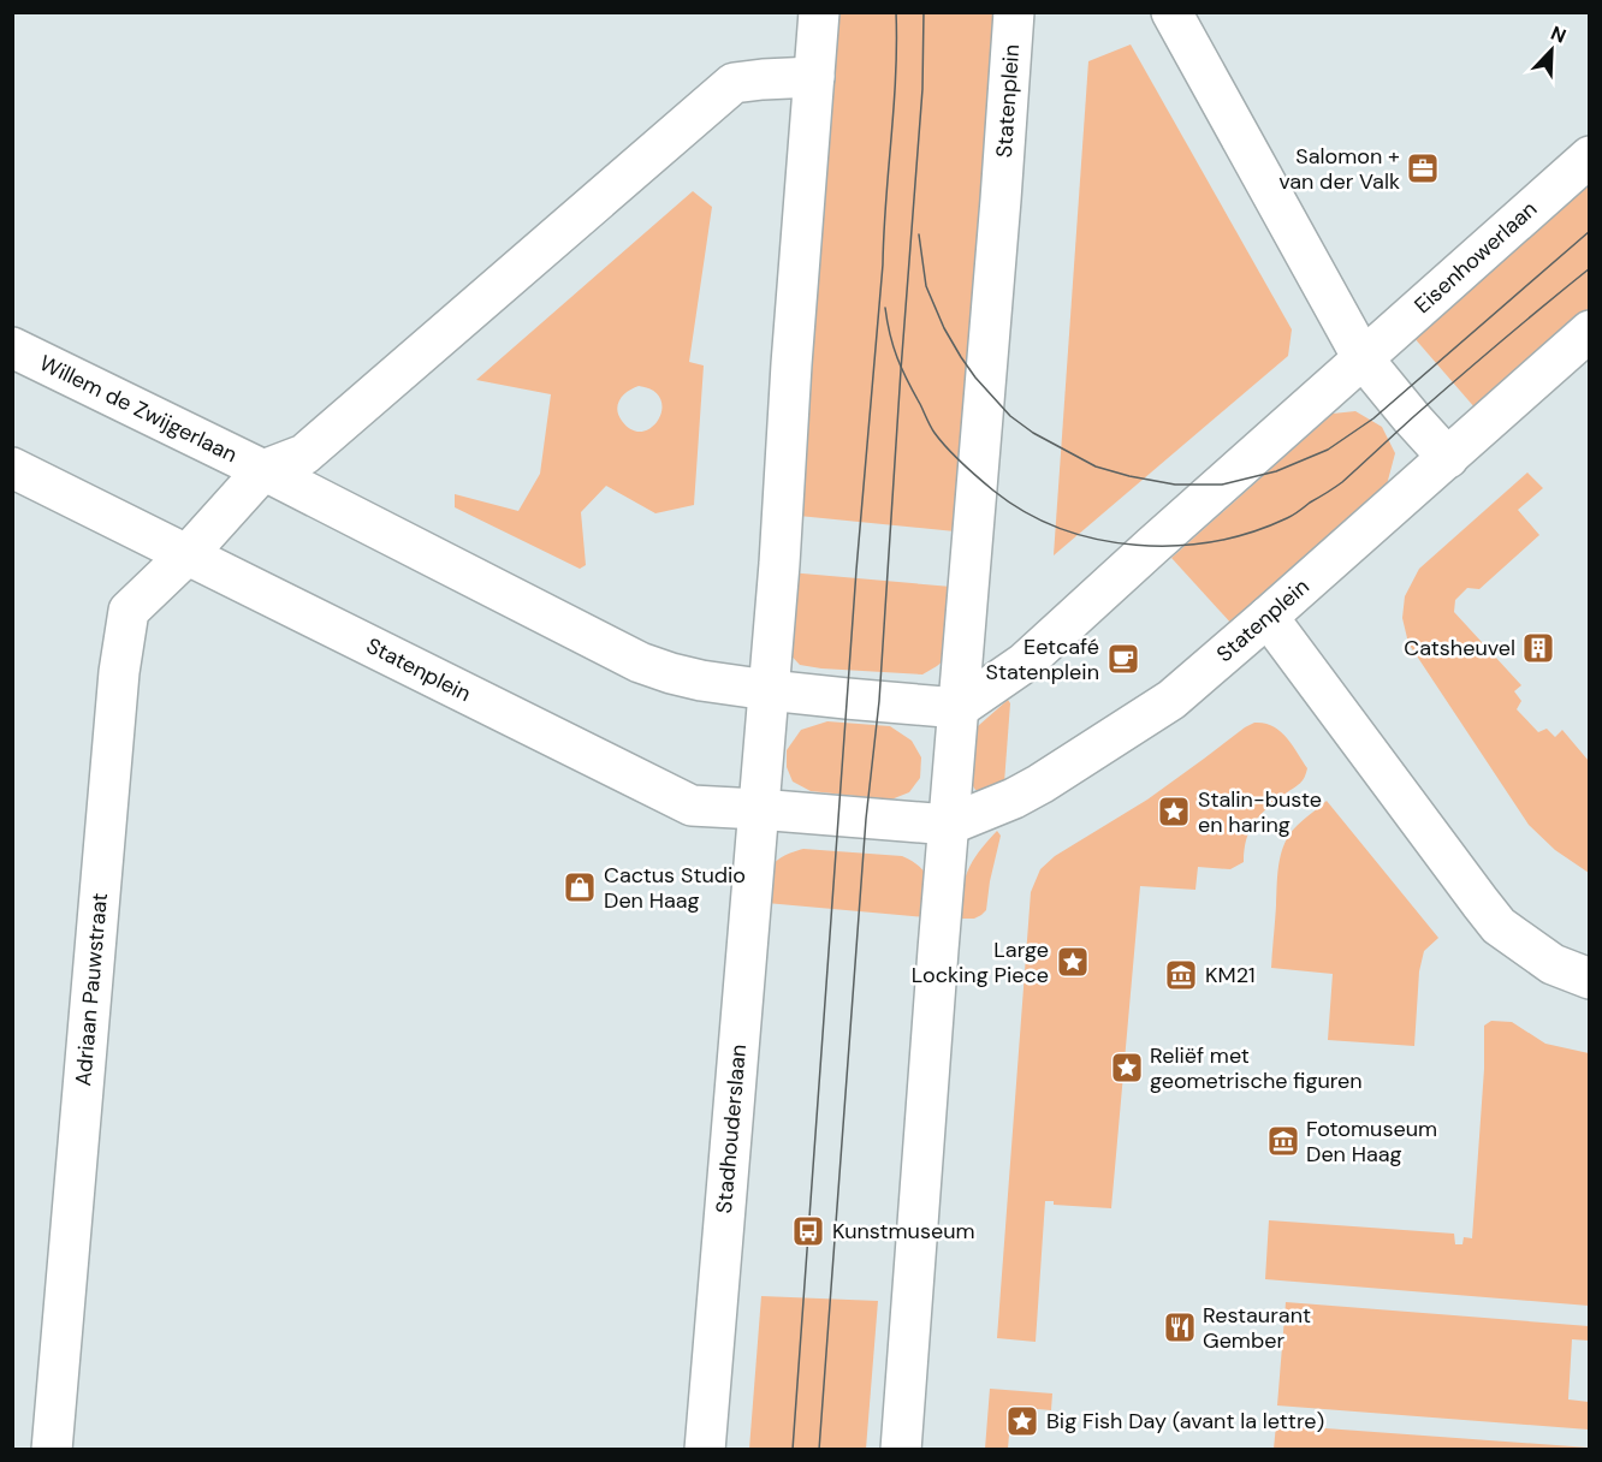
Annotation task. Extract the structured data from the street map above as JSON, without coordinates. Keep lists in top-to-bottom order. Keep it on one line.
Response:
{"streets":{"street":["Statenplein","Eisenhowerlaan","Willem de Zwijgerlaan","Adriaan Pauwstraat","Stadhouderslaan"]},"crossings":[["Statenplein","Adriaan Pauwstraat"],["Statenplein","Stadhouderslaan"]],"places":{"office":["Salomon + van der Valk"],"building":["Catsheuvel"],"cafe":["Eetcafé Statenplein"],"place":["Stalin-buste en haring","Large Locking Piece","Reliëf met geometrische figuren","Big Fish Day (avant la lettre)"],"shop":["Cactus Studio Den Haag"],"museum":["KM21","Fotomuseum Den Haag"],"bus stop":["Kunstmuseum"],"restaurant":["Restaurant Gember"]},"north":"top right"}
